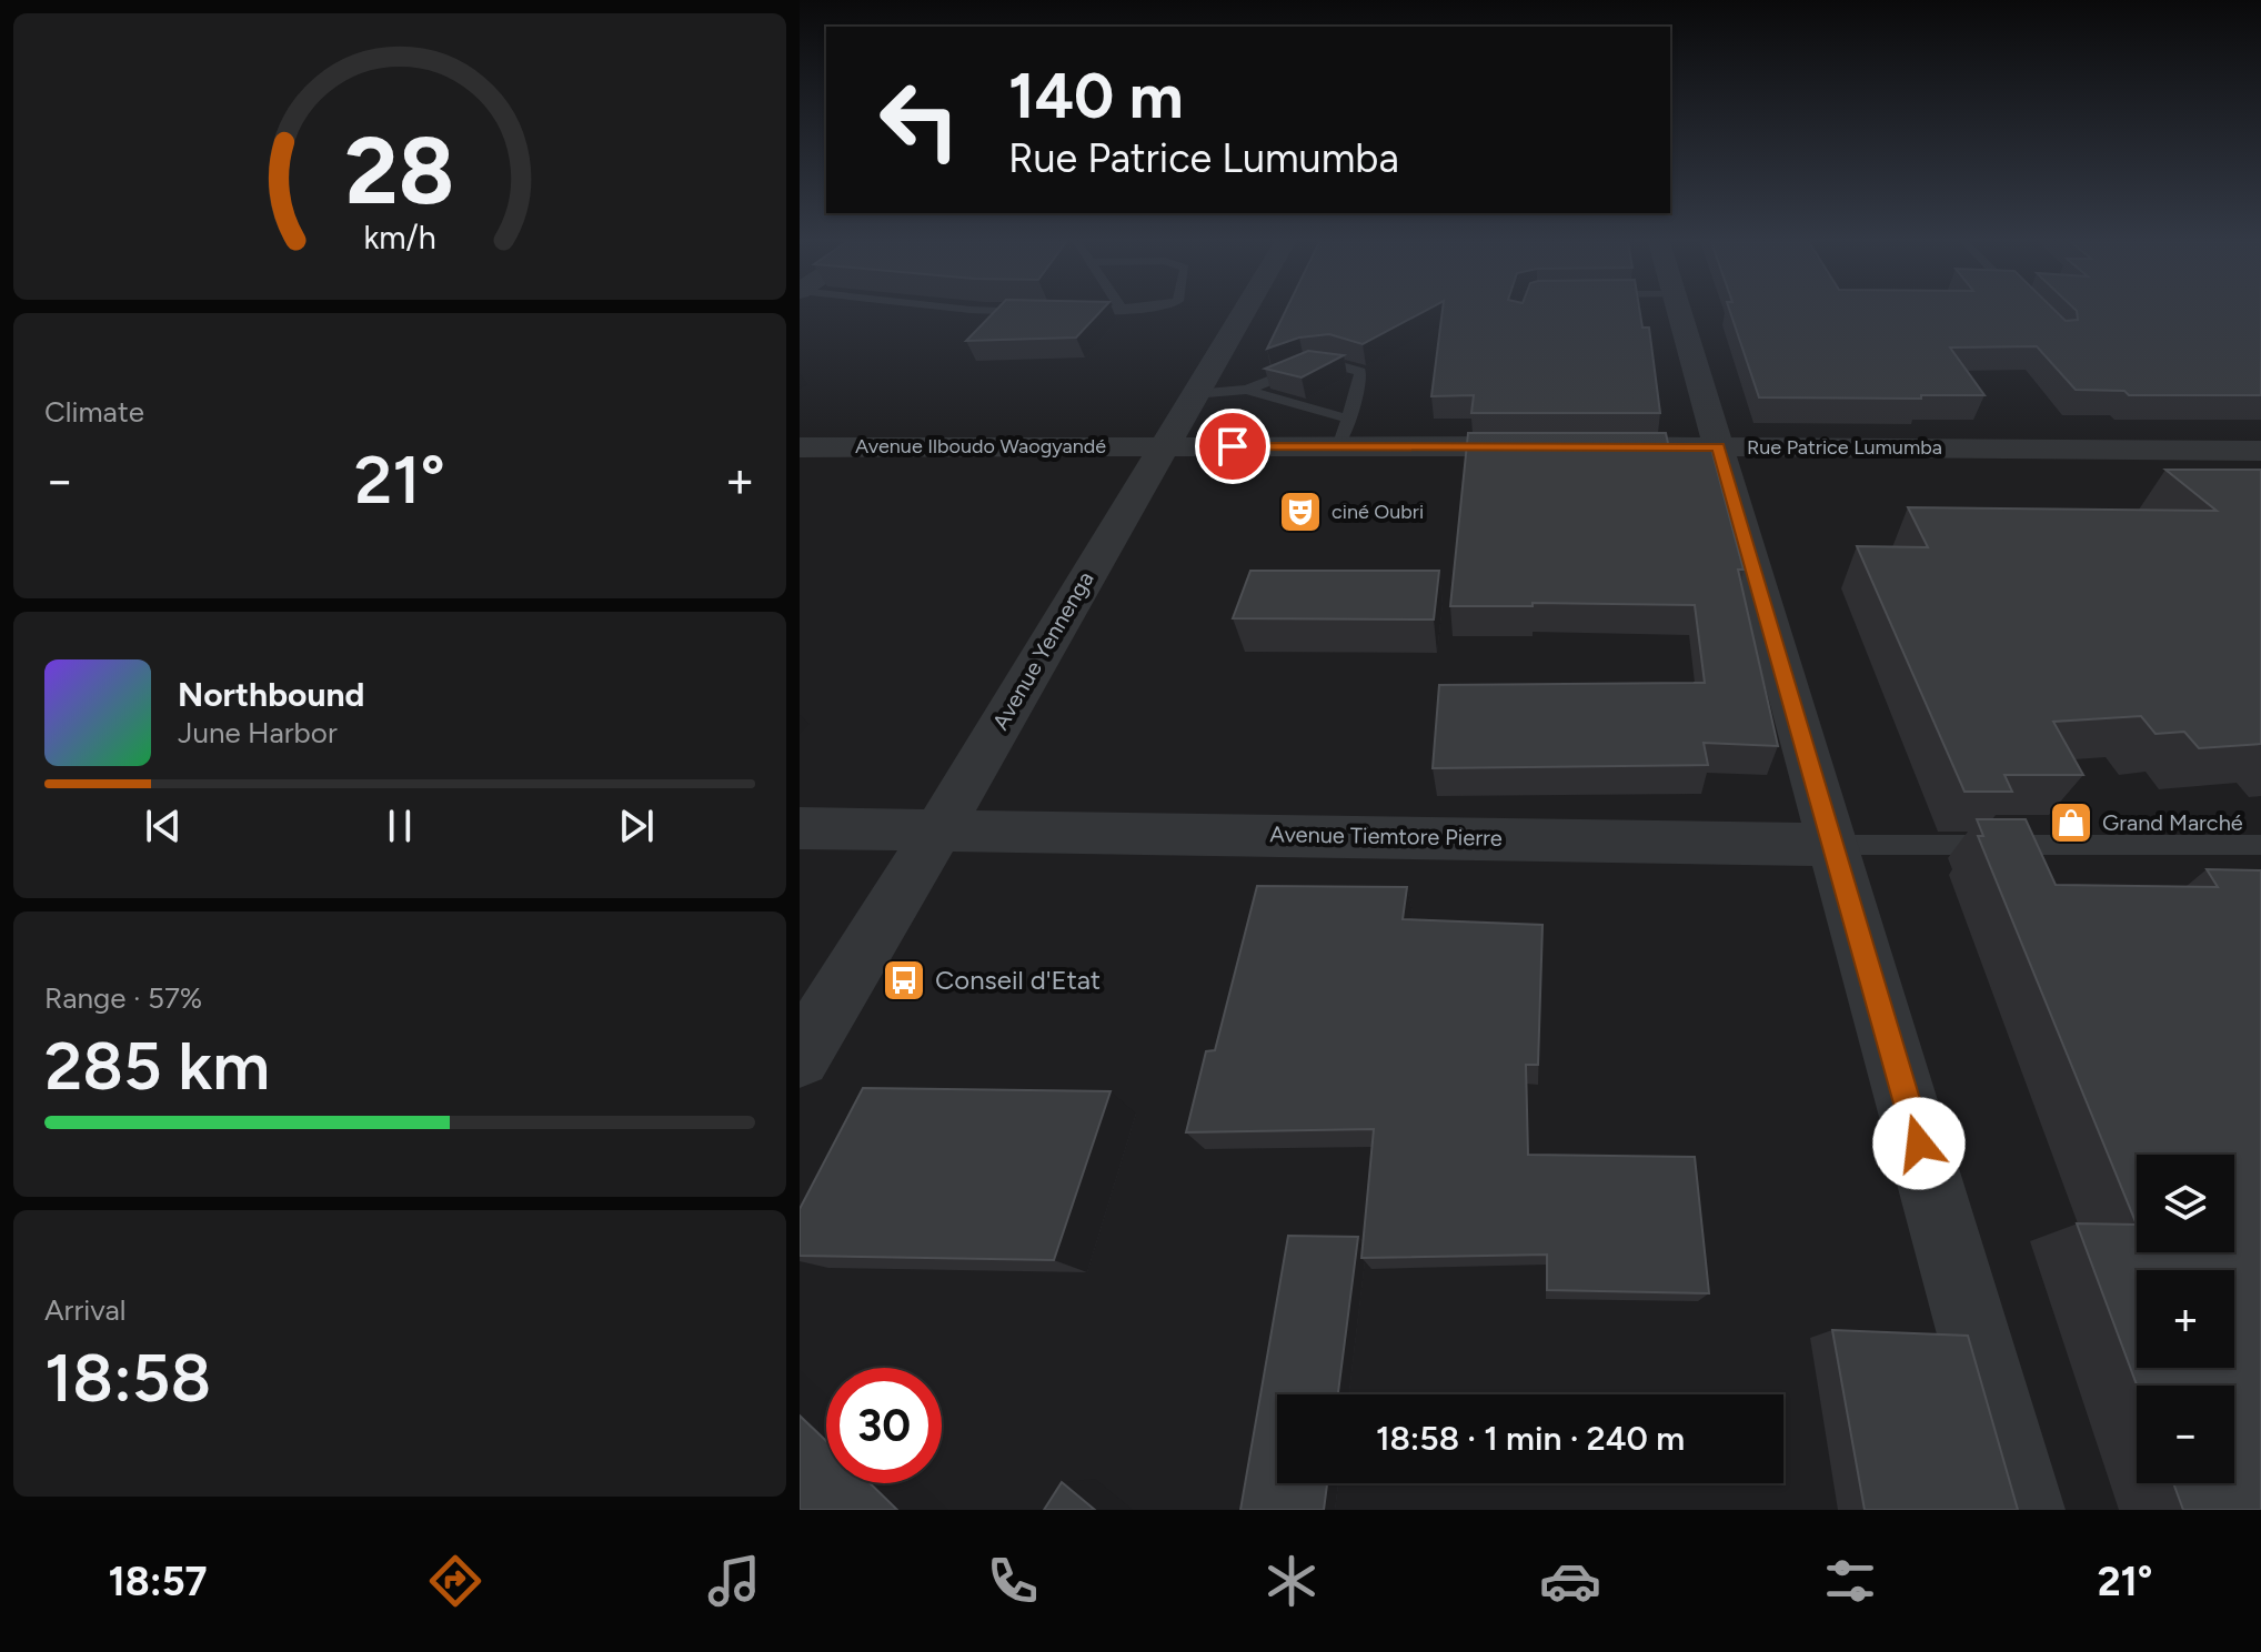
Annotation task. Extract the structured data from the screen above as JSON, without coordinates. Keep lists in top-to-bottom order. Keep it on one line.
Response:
{"streets":{"street":["Avenue Ilboudo Waogyandé","Rue Patrice Lumumba","Avenue Yennenga","Avenue Tiemtore Pierre"]},"crossings":[["Avenue Ilboudo Waogyandé","Rue Patrice Lumumba"],["Avenue Ilboudo Waogyandé","Avenue Yennenga"],["Rue Patrice Lumumba","Avenue Yennenga"],["Avenue Yennenga","Avenue Tiemtore Pierre"]],"places":{"theatre":["ciné Oubri"],"shop":["Grand Marché"],"bus stop":["Conseil d'Etat"]},"page":{"turn":["140 m","Rue Patrice Lumumba"],"tile":["Climate",["Range · 57%","285 km"],["Arrival","18:58"]],"heat":["−","21°","+"],"song":["Northbound","June Harbor"],"map_buttons":["+","−"],"limit":"30","trip":"18:58 · 1 min · 240 m","tabs":["18:57","21°"],"gauge":["28","km/h"]}}
